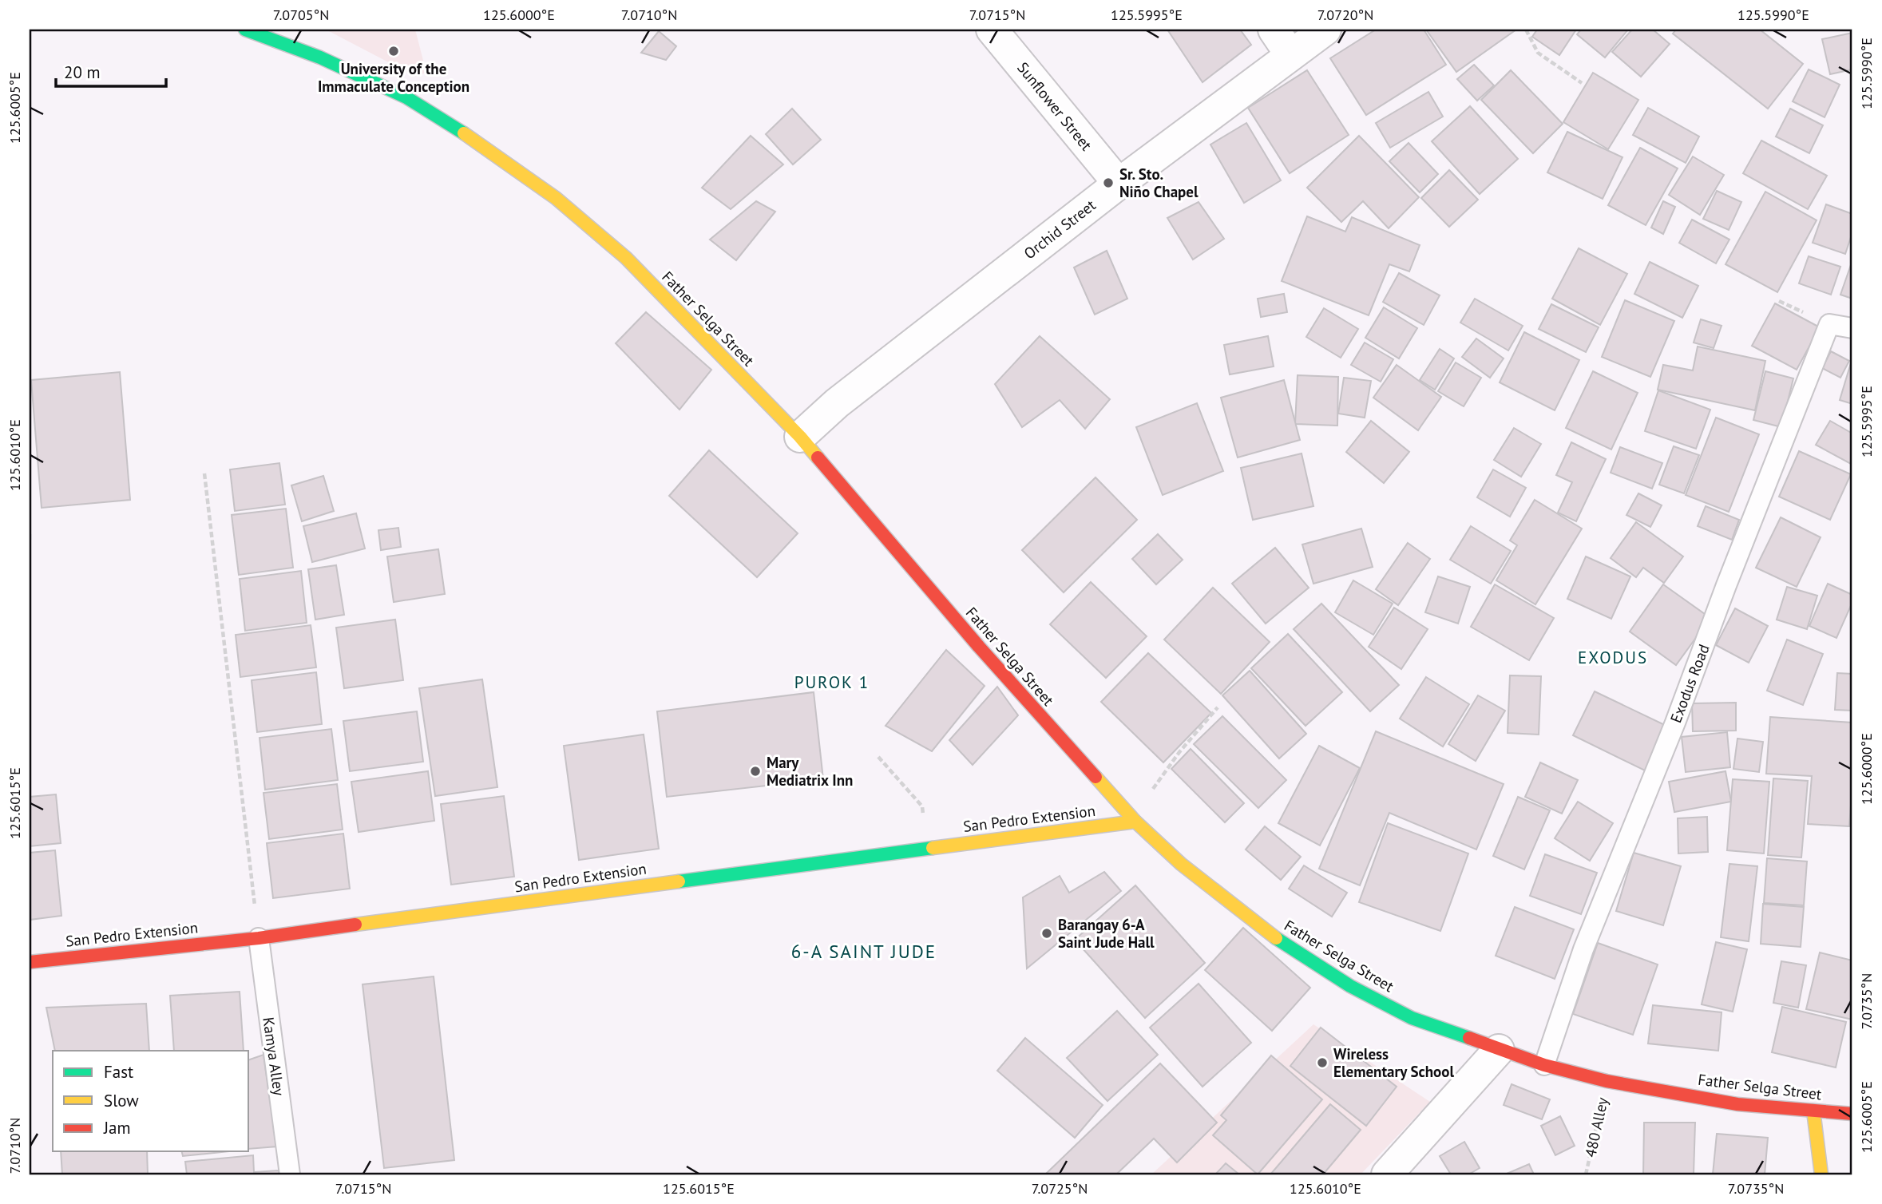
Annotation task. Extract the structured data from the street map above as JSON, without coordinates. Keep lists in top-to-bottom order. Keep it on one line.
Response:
{"streets":{"main road":["Father Selga Street","San Pedro Extension"],"street":["Sunflower Street","Orchid Street"],"lane":["Exodus Road","Kamya Alley"],"path":["480 Alley"]},"crossings":[["Sunflower Street","Orchid Street"],["Orchid Street","Father Selga Street"],["Father Selga Street","Exodus Road"],["Father Selga Street","San Pedro Extension"],["Father Selga Street","480 Alley"],["San Pedro Extension","Kamya Alley"]],"districts":["EXODUS","PUROK 1","6-A SAINT JUDE"],"places":["University of the Immaculate Conception","Sr. Sto. Niño Chapel","Mary Mediatrix Inn","Barangay 6-A Saint Jude Hall","Wireless Elementary School"],"legend":["Fast","Slow","Jam"],"scale_bar":"20 m","coordinates":["7.0705°N","125.6000°E","7.0710°N","7.0715°N","125.5995°E","7.0720°N","125.5990°E","125.6005°E","125.6010°E","125.6015°E","7.0735°N","7.0725°N"]}
